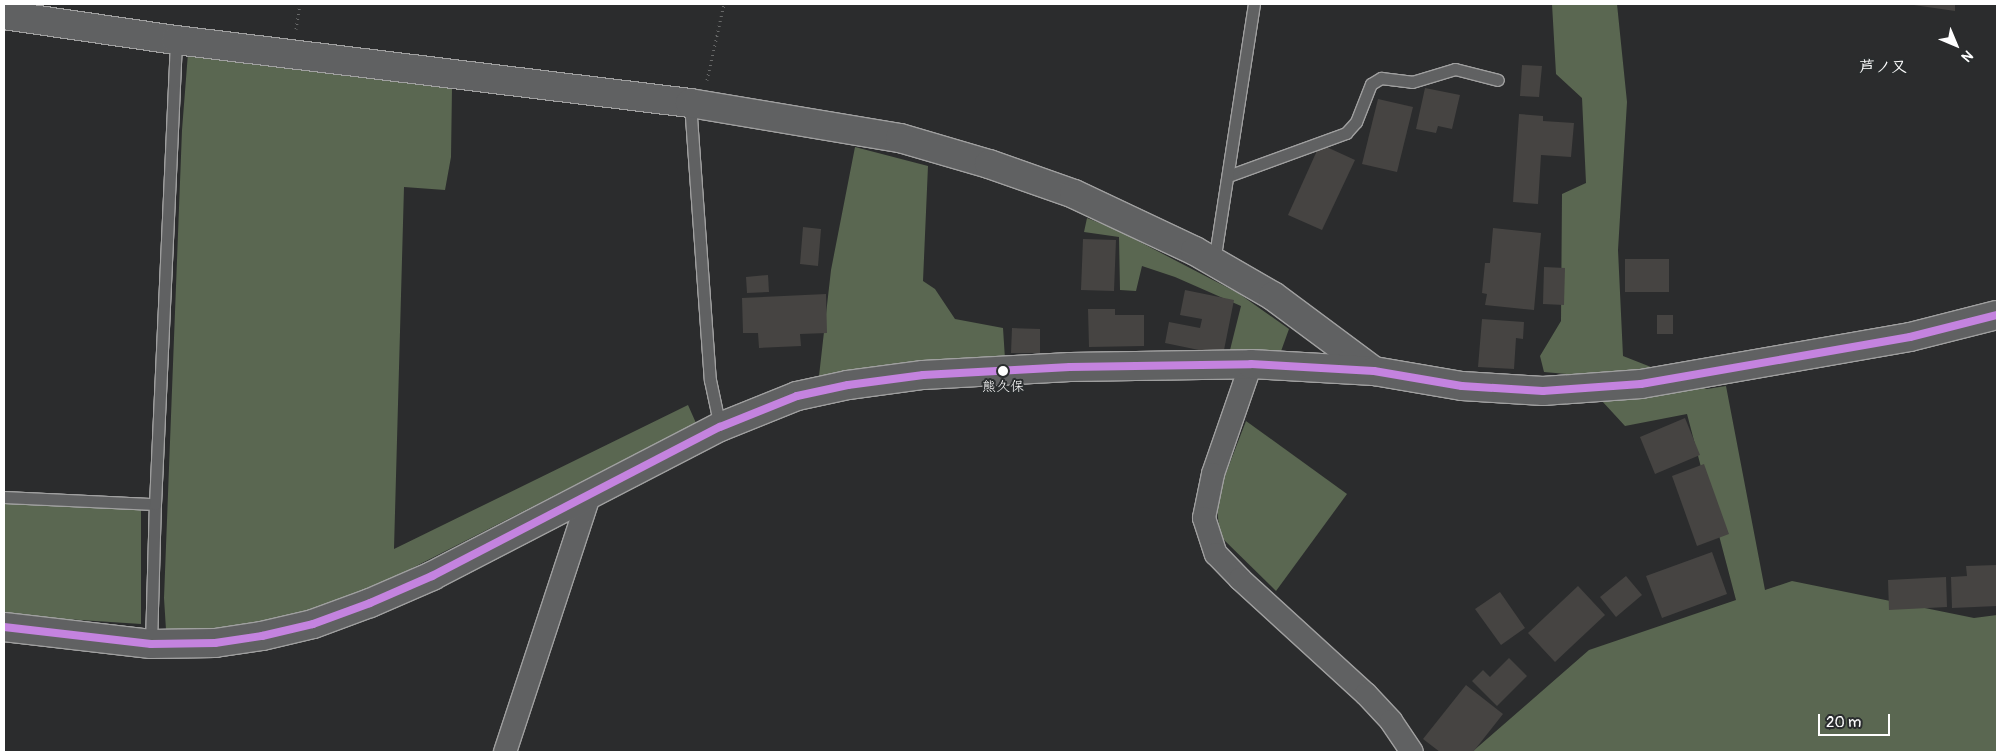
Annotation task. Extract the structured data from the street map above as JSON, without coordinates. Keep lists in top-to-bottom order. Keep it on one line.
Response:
{"districts":["芦ノ又"],"places":["熊久保"],"scale_bar":"20 m","north":"bottom right"}
